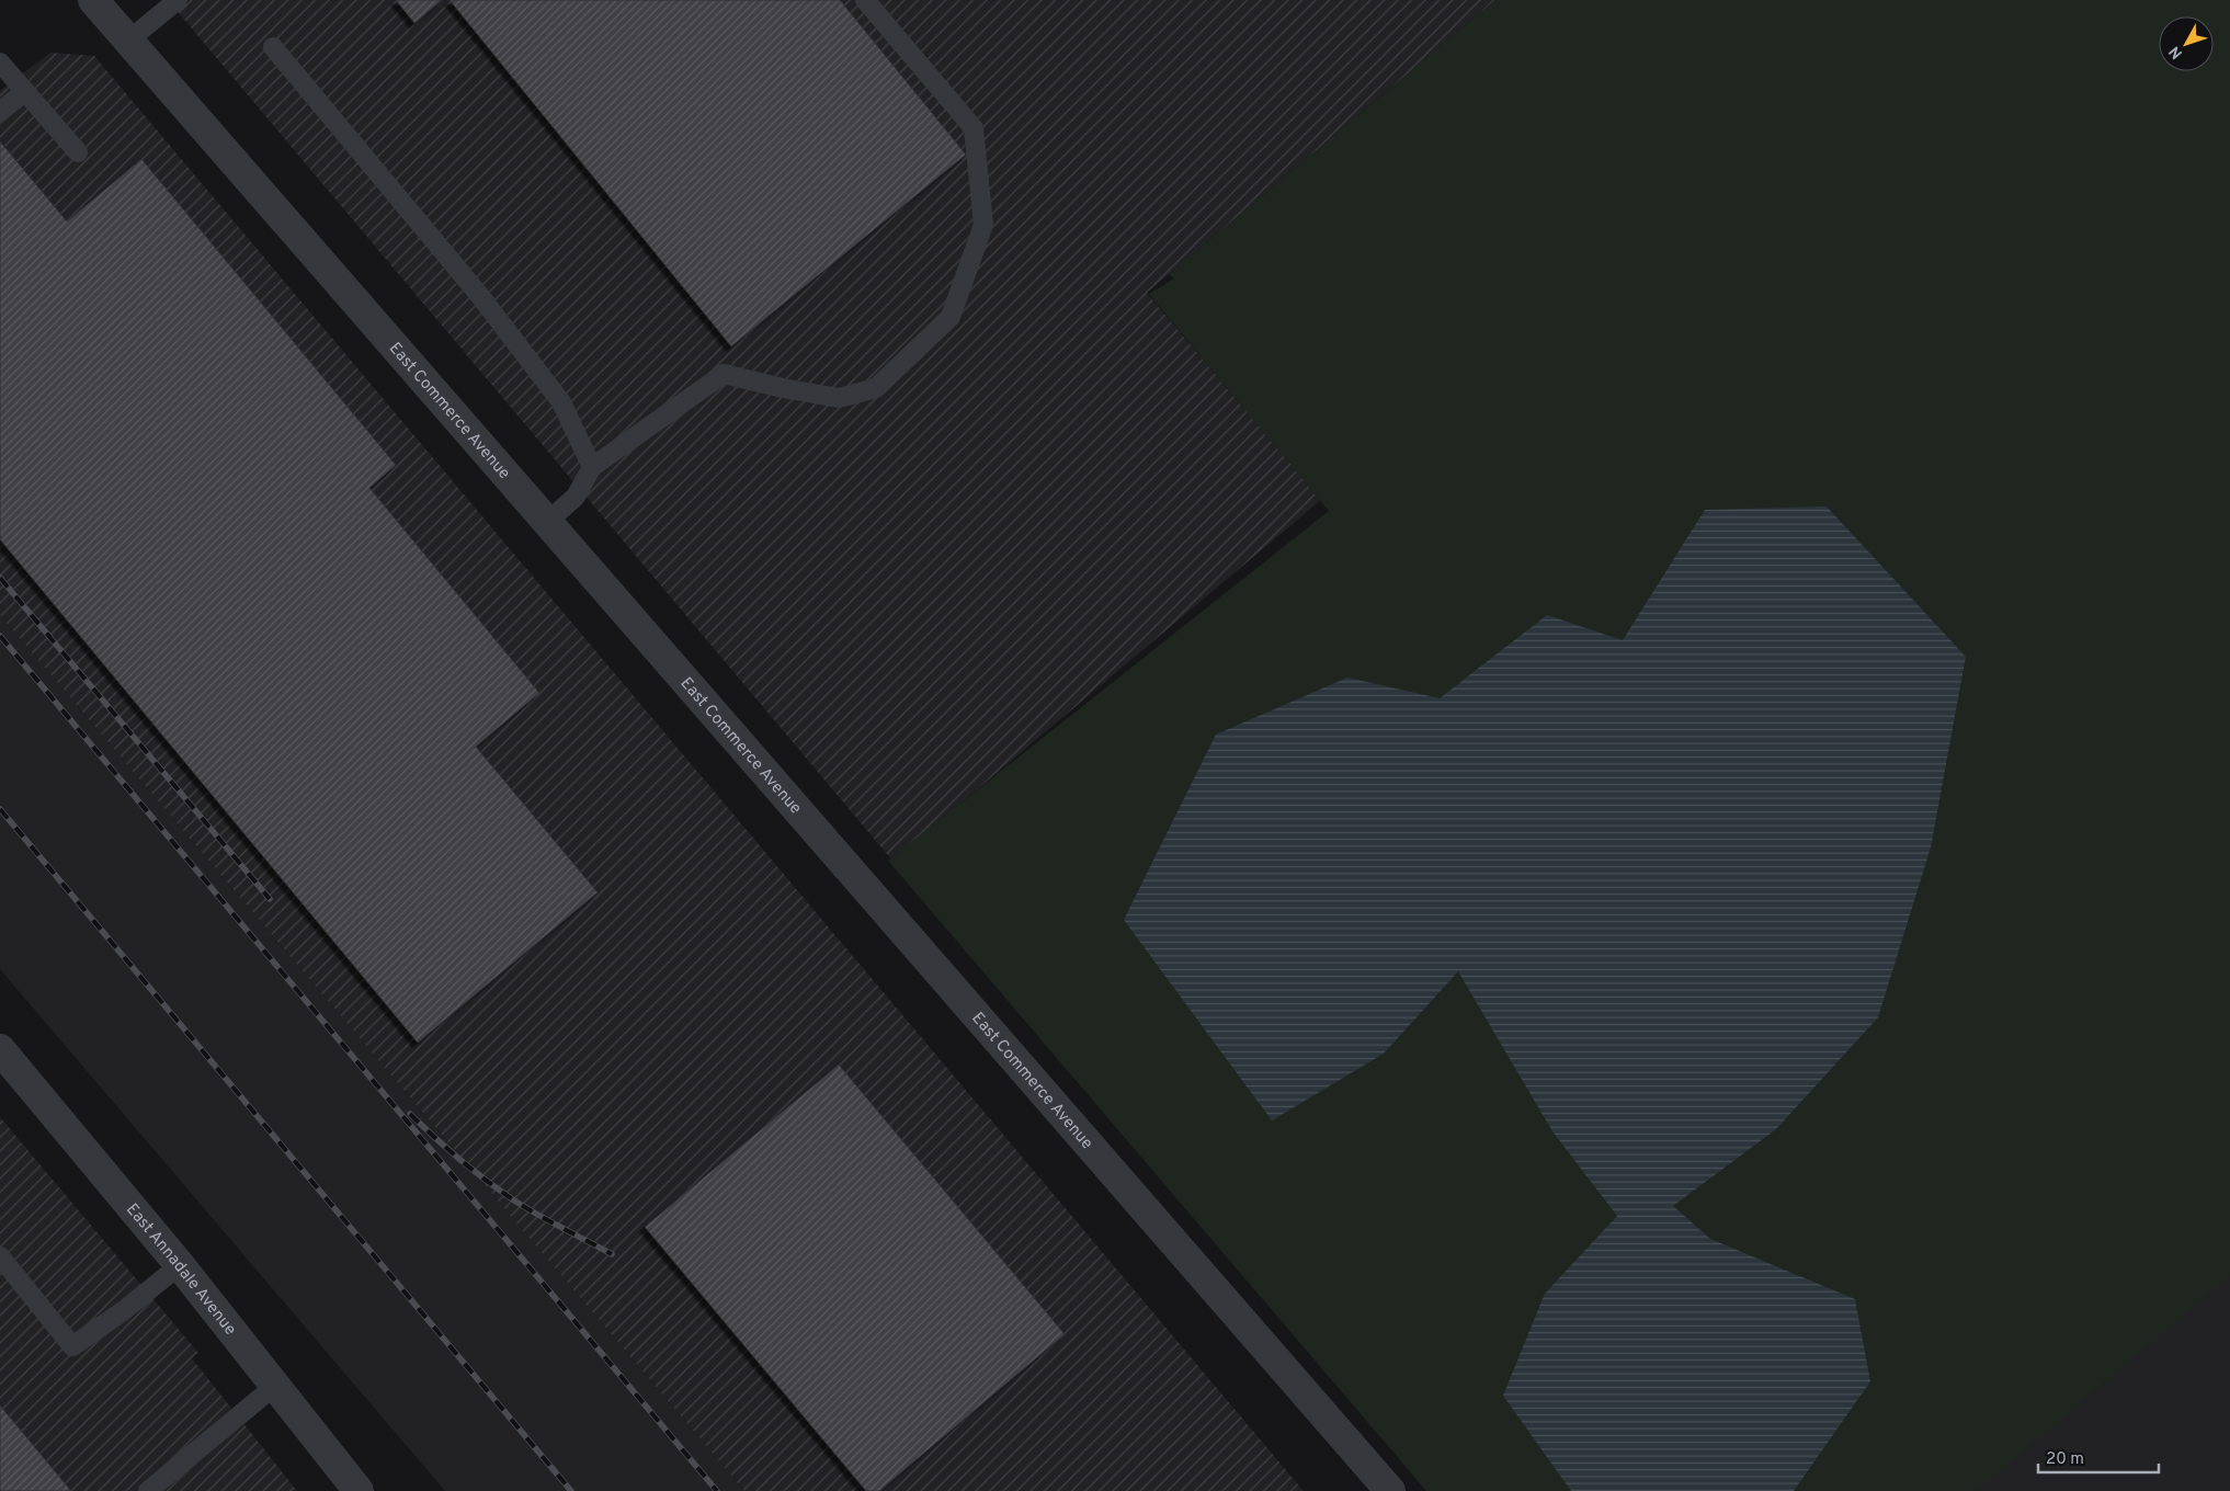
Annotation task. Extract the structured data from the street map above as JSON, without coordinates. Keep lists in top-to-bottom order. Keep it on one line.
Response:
{"streets":{"street":["East Commerce Avenue","East Annadale Avenue"]},"scale_bar":"20 m","north":"bottom left"}
